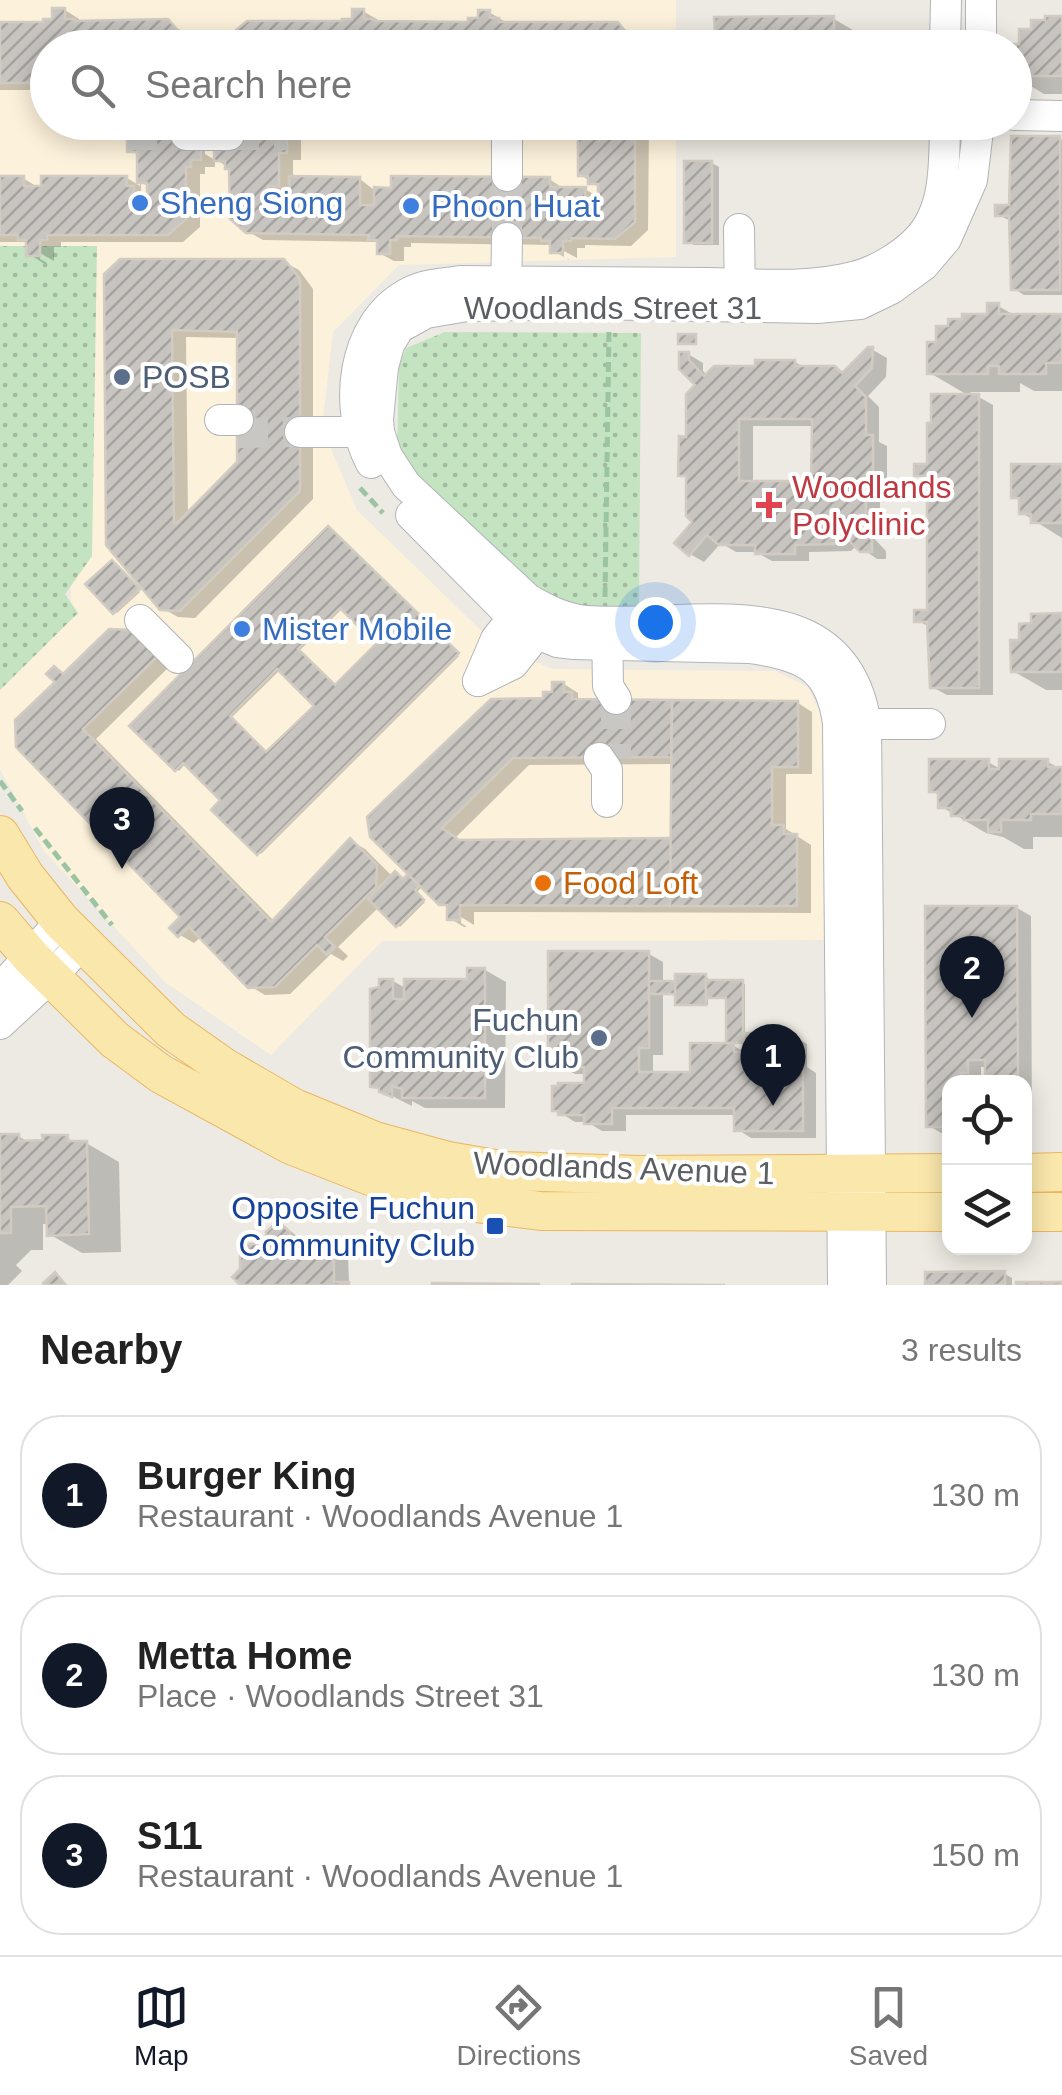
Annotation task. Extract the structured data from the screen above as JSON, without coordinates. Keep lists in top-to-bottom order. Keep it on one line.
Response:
{"streets":{"main road":["Woodlands Avenue 1"],"street":["Woodlands Street 31"]},"crossings":[["Woodlands Street 31","Woodlands Avenue 1"]],"places":{"other":["Sheng Siong","Phoon Huat","POSB","Mister Mobile","Food Loft","Fuchun Community Club"],"health":["Woodlands Polyclinic"],"transit":["Opposite Fuchun Community Club"]},"page":{"search":"Search here","pins":["3","2","1"],"heading":["Nearby","3 results"],"list":[{"mark":"1","name":"Burger King","note":"Restaurant · Woodlands Avenue 1","value":"130 m"},{"mark":"2","name":"Metta Home","note":"Place · Woodlands Street 31","value":"130 m"},{"mark":"3","name":"S11","note":"Restaurant · Woodlands Avenue 1","value":"150 m"}],"nav":["Map","Directions","Saved"]}}
